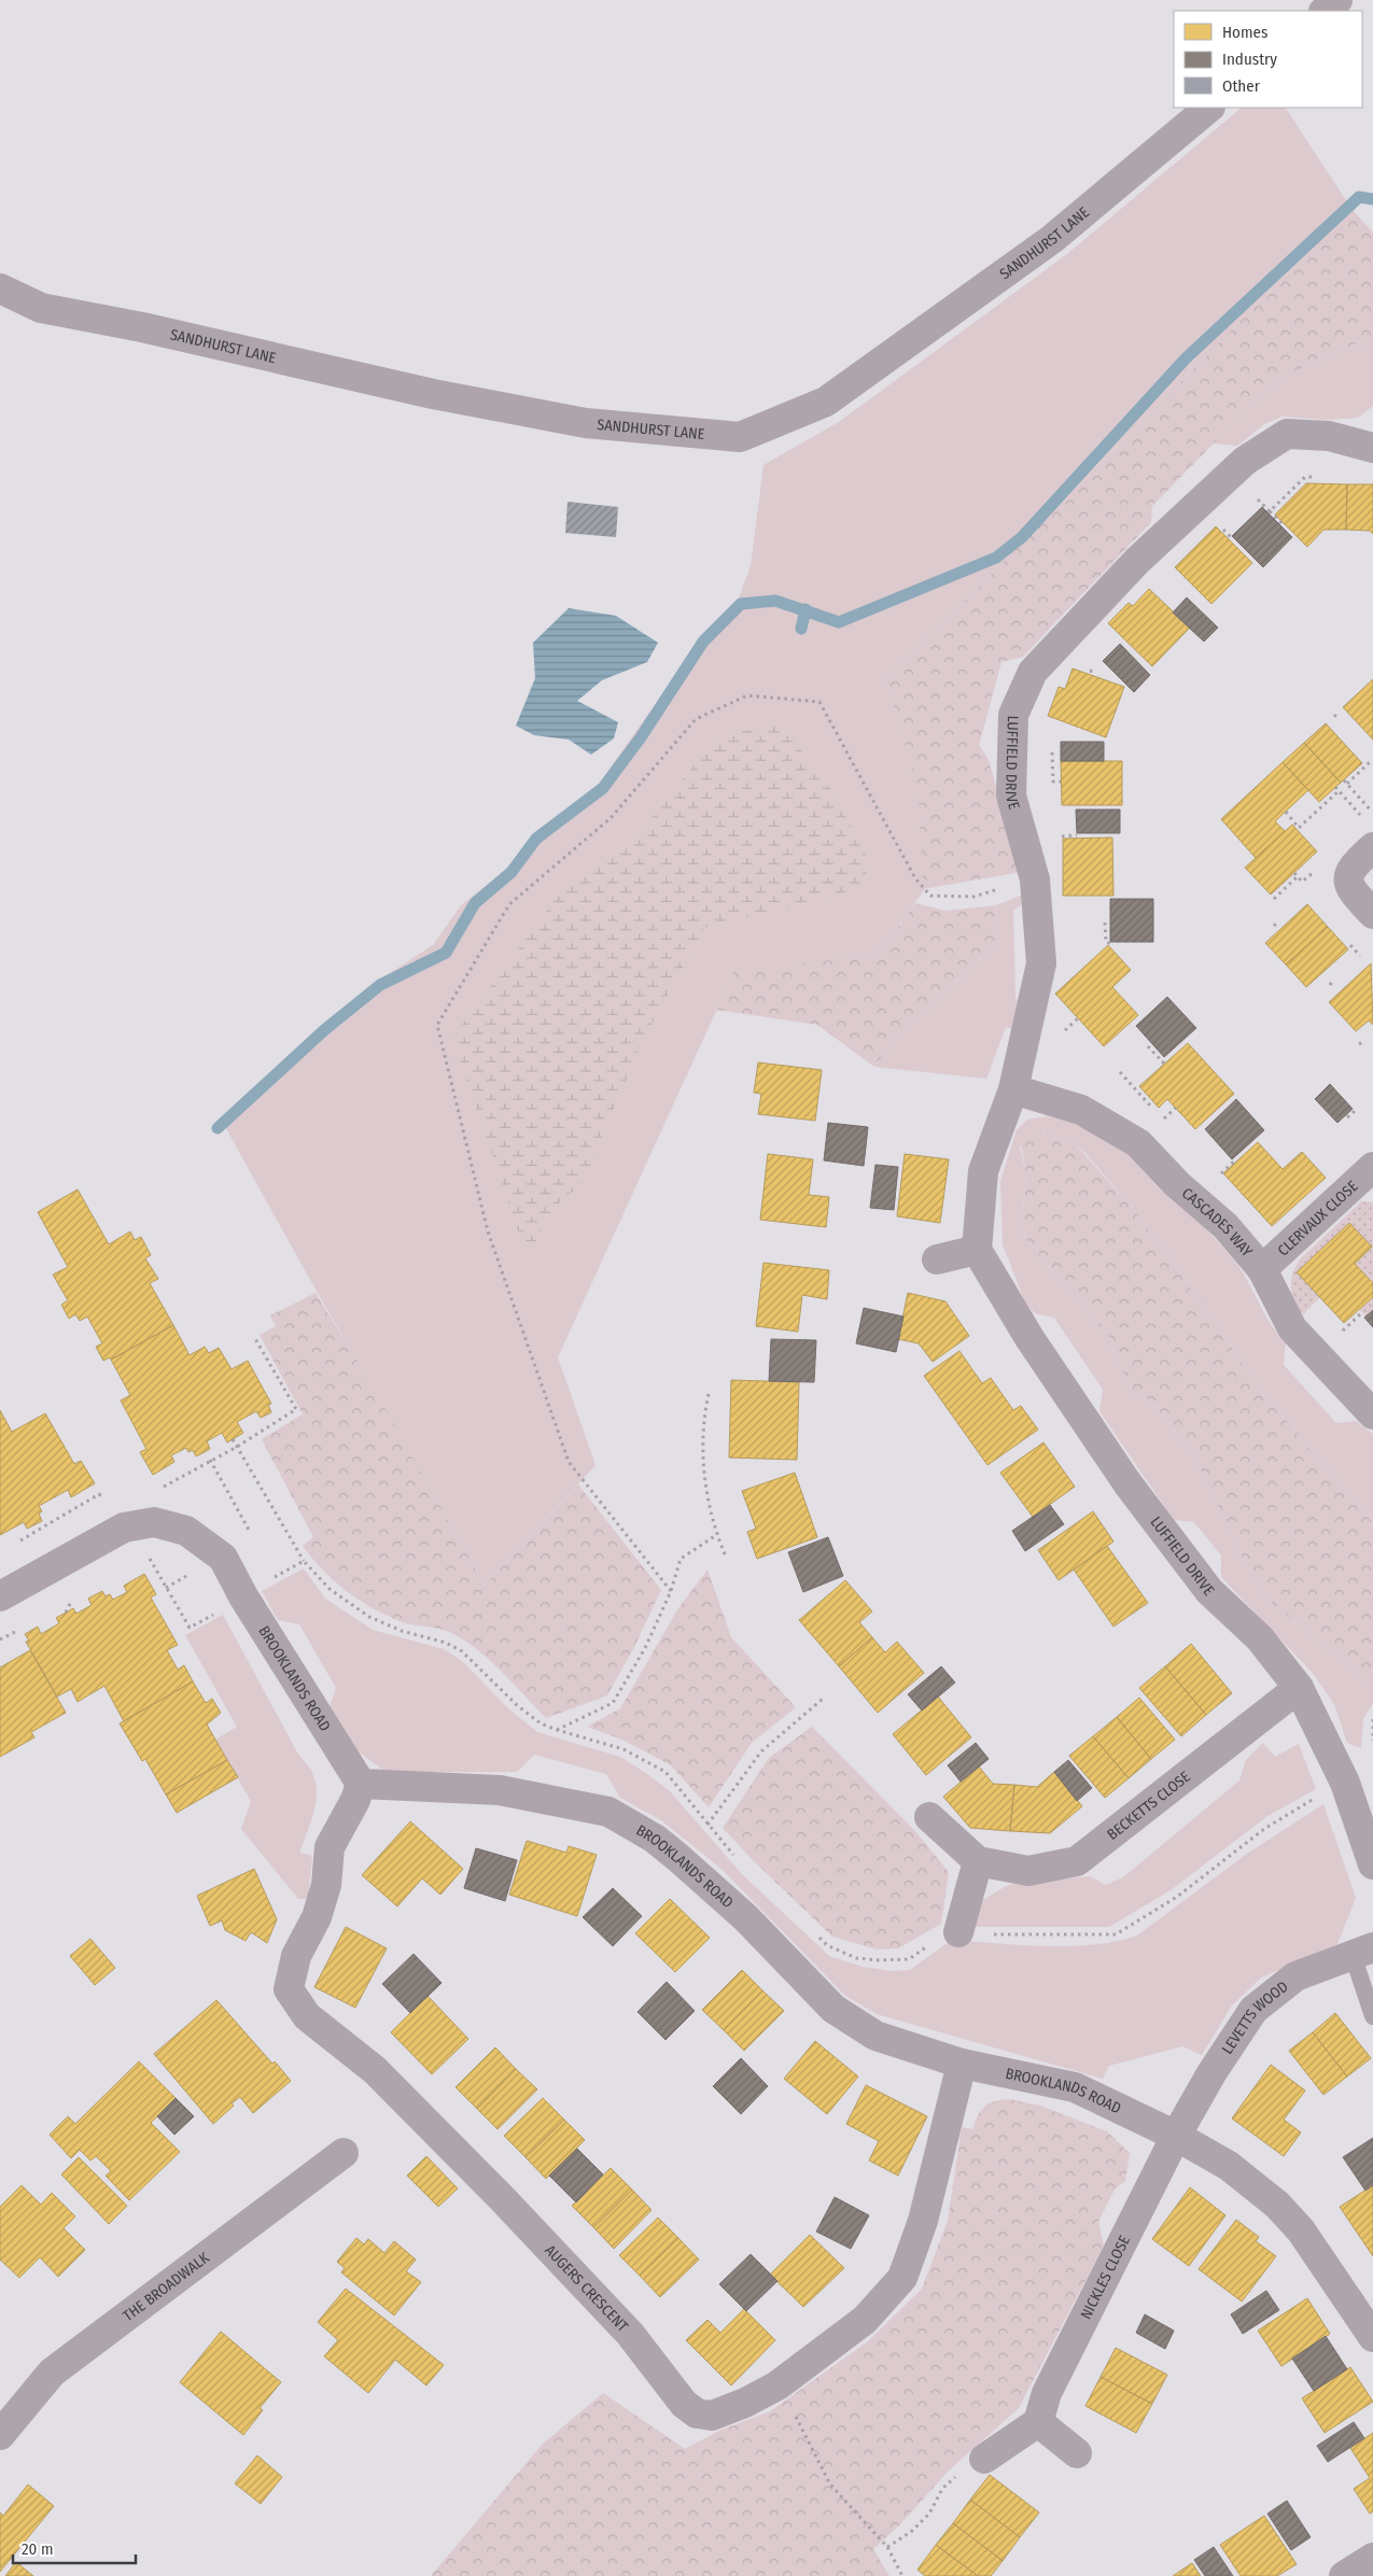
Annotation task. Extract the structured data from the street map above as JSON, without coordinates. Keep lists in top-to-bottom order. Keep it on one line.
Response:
{"streets":{"street":["SANDHURST LANE","LUFFIELD DRIVE","CLERVAUX CLOSE","CASCADES WAY","BROOKLANDS ROAD","BECKETTS CLOSE","LEVETTS WOOD","NICKLES CLOSE","THE BROADWALK","AUGERS CRESCENT"]},"crossings":[["LUFFIELD DRIVE","CASCADES WAY"],["LUFFIELD DRIVE","BECKETTS CLOSE"],["CLERVAUX CLOSE","CASCADES WAY"],["BROOKLANDS ROAD","LEVETTS WOOD"],["BROOKLANDS ROAD","NICKLES CLOSE"],["BROOKLANDS ROAD","AUGERS CRESCENT"],["LEVETTS WOOD","NICKLES CLOSE"]],"legend":["Homes","Industry","Other"],"scale_bar":"20 m"}
